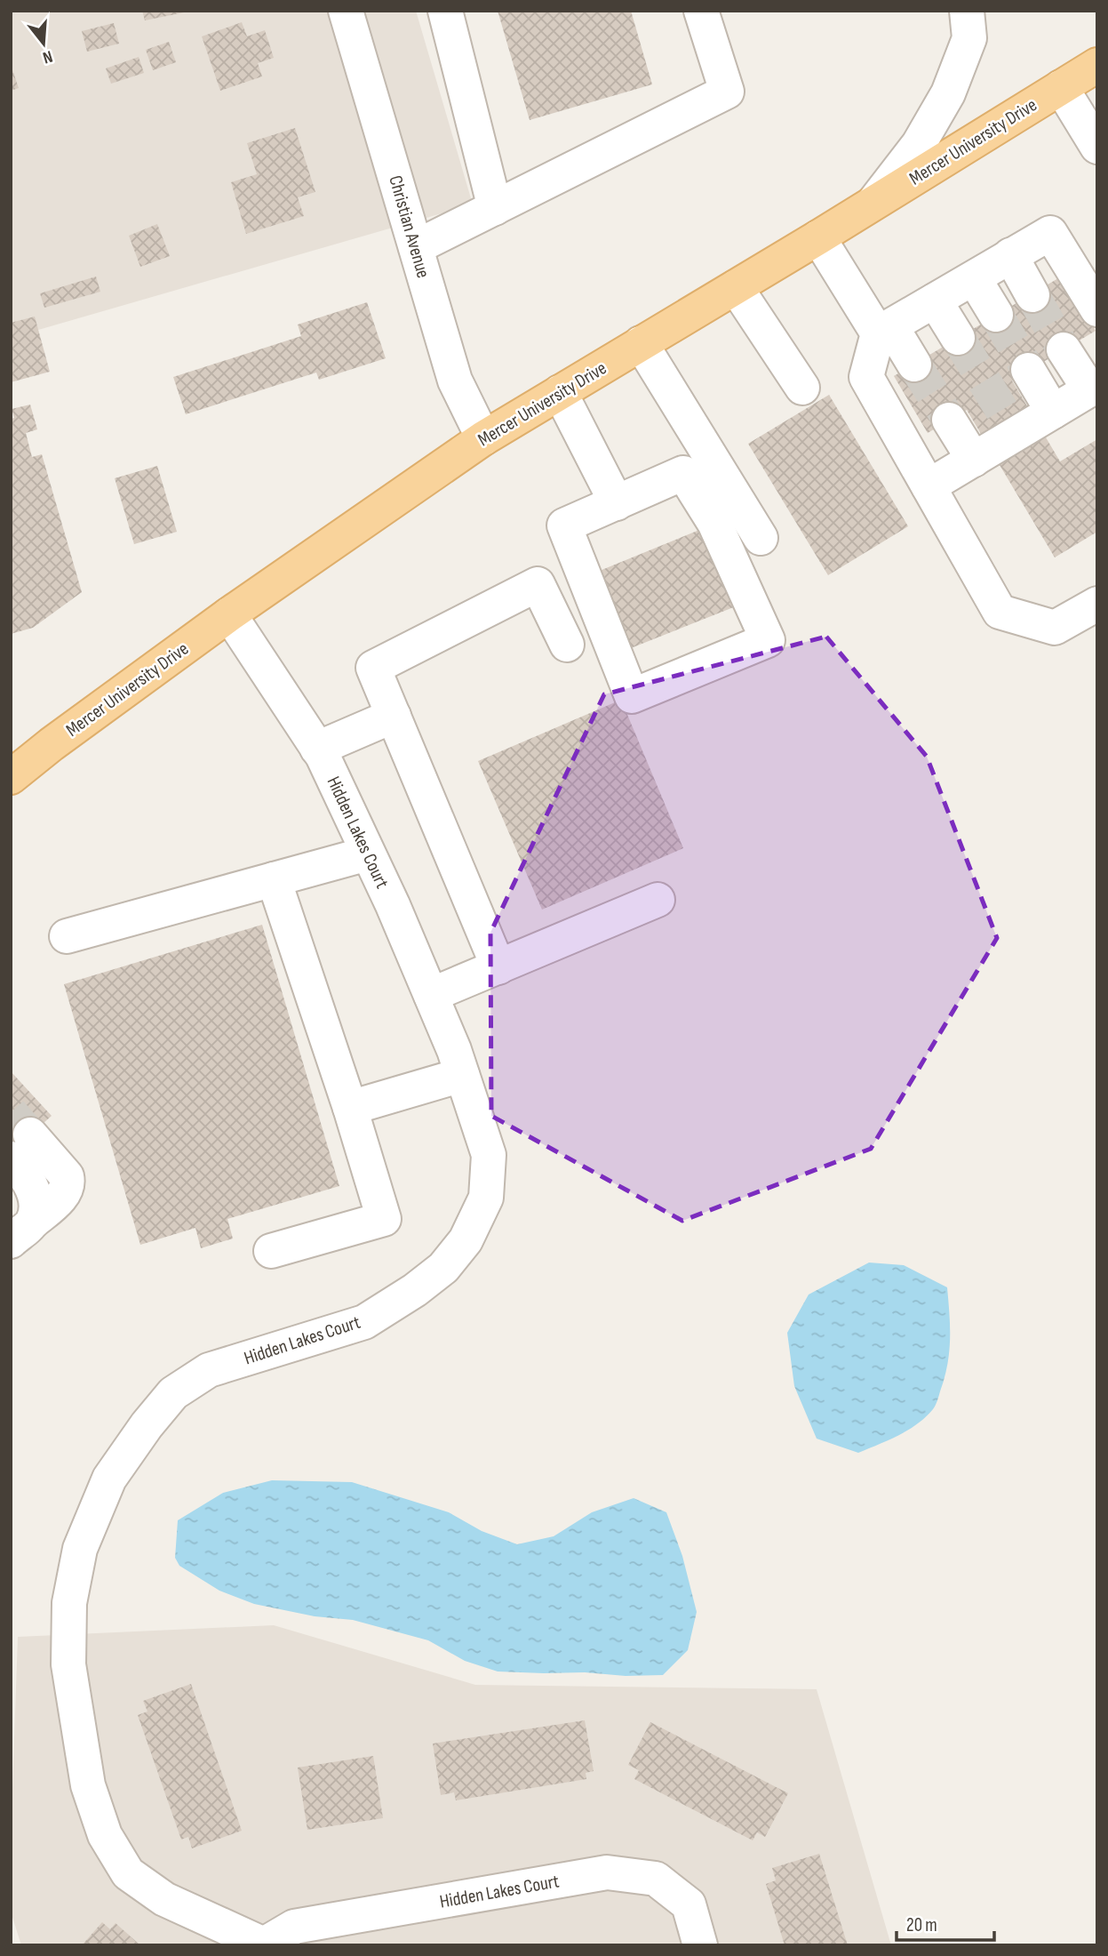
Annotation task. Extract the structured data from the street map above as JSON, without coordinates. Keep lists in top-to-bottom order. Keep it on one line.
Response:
{"streets":{"main road":["Mercer University Drive"],"street":["Christian Avenue","Hidden Lakes Court"]},"crossings":[["Mercer University Drive","Christian Avenue"],["Mercer University Drive","Hidden Lakes Court"]],"scale_bar":"20 m","north":"bottom"}
